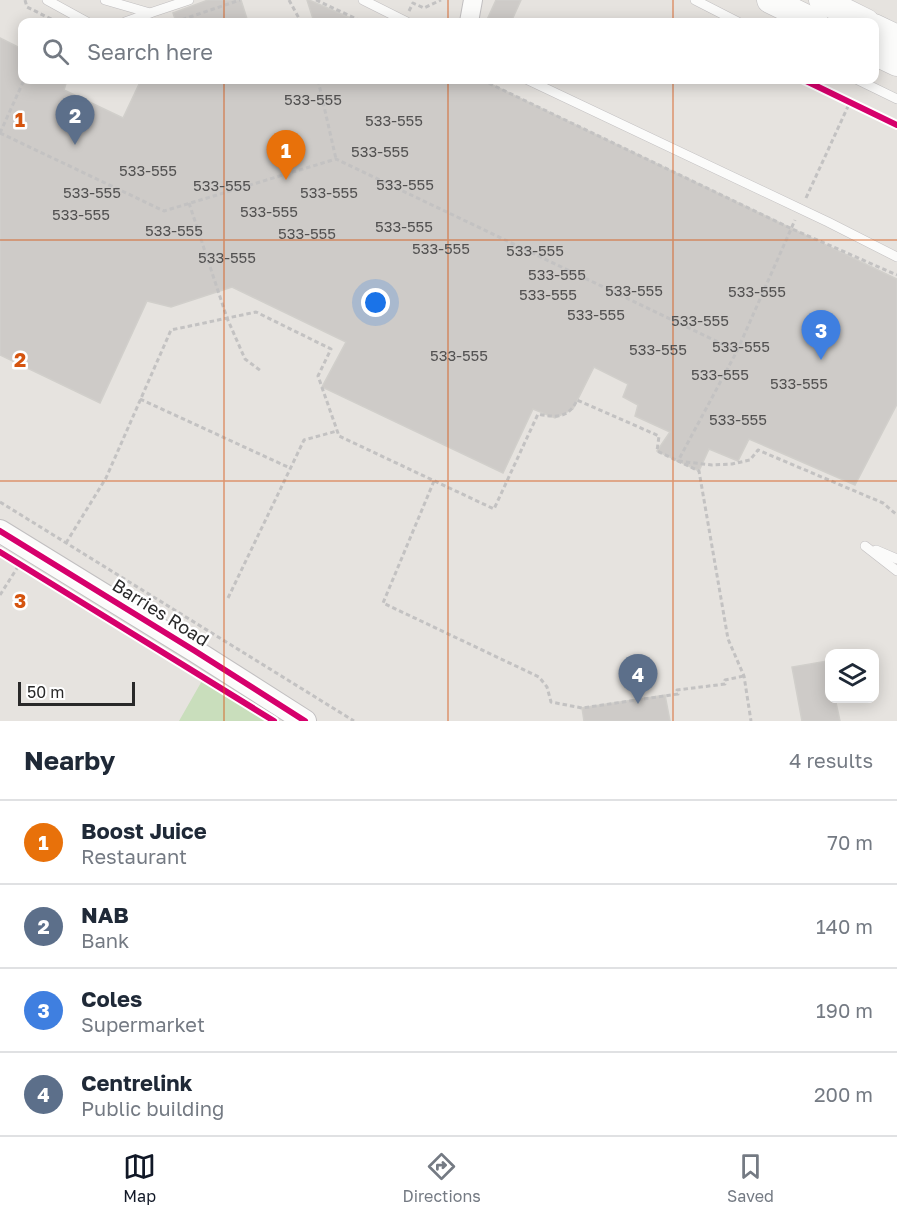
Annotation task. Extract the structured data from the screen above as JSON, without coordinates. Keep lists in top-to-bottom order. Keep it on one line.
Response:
{"streets":{"street":["Barries Road"]},"house_numbers":["533-555","533-555","533-555","533-555","533-555","533-555","533-555","533-555","533-555","533-555","533-555","533-555","533-555","533-555","533-555","533-555","533-555","533-555","533-555","533-555","533-555","533-555","533-555","533-555","533-555","533-555","533-555","533-555"],"scale_bar":"50 m","page":{"search":"Search here","pins":["2","1","3","4"],"scale":"50 m","heading":["Nearby","4 results"],"list":[{"mark":"1","name":"Boost Juice","note":"Restaurant","value":"70 m"},{"mark":"2","name":"NAB","note":"Bank","value":"140 m"},{"mark":"3","name":"Coles","note":"Supermarket","value":"190 m"},{"mark":"4","name":"Centrelink","note":"Public building","value":"200 m"}],"nav":["Map","Directions","Saved"]},"grid":{"rows":["1","2","3"]}}
